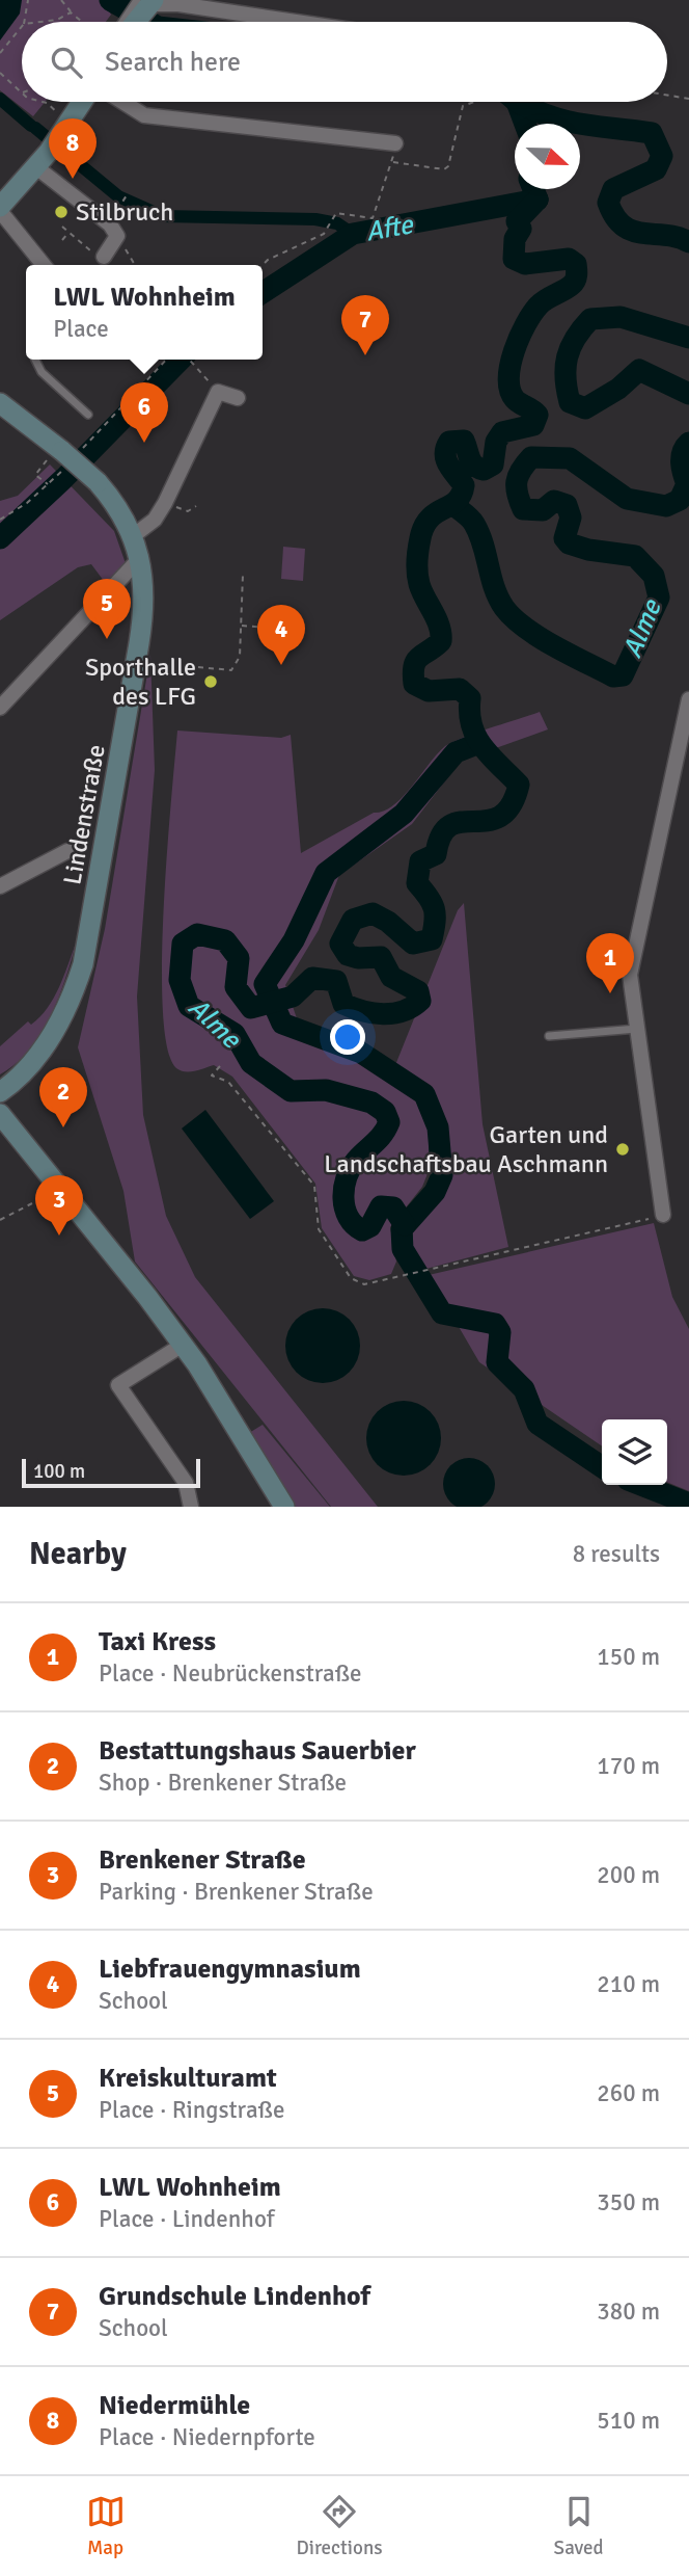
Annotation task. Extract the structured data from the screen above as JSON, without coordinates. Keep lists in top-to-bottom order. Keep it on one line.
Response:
{"streets":{"main road":["Lindenstraße"]},"water":["Afte","Alme"],"places":["Stilbruch","Sporthalle des LFG","Garten und Landschaftsbau Aschmann"],"scale_bar":"100 m","north":"right","page":{"search":"Search here","pins":["8","7","6","5","4","1","2","3"],"popup":["LWL Wohnheim","Place"],"scale":"100 m","heading":["Nearby","8 results"],"list":[{"mark":"1","name":"Taxi Kress","note":"Place · Neubrückenstraße","value":"150 m"},{"mark":"2","name":"Bestattungshaus Sauerbier","note":"Shop · Brenkener Straße","value":"170 m"},{"mark":"3","name":"Brenkener Straße","note":"Parking · Brenkener Straße","value":"200 m"},{"mark":"4","name":"Liebfrauengymnasium","note":"School","value":"210 m"},{"mark":"5","name":"Kreiskulturamt","note":"Place · Ringstraße","value":"260 m"},{"mark":"6","name":"LWL Wohnheim","note":"Place · Lindenhof","value":"350 m"},{"mark":"7","name":"Grundschule Lindenhof","note":"School","value":"380 m"},{"mark":"8","name":"Niedermühle","note":"Place · Niedernpforte","value":"510 m"}],"nav":["Map","Directions","Saved"]}}
